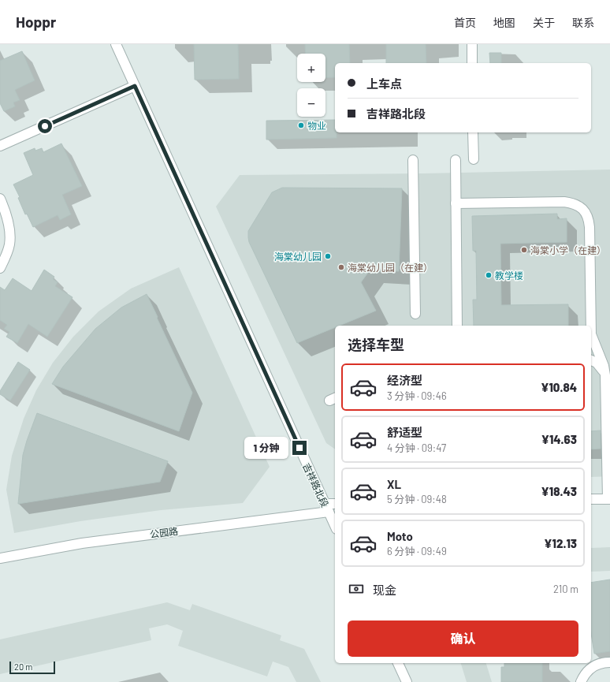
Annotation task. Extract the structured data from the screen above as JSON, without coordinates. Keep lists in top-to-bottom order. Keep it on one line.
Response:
{"streets":{"street":["吉祥路北段","公园路"]},"crossings":[["吉祥路北段","公园路"]],"places":["物业","海棠小学（在建）","海棠幼儿园","海棠幼儿园（在建）","教学楼"],"scale_bar":"20 m","page":{"header":"Hoppr","nav":["首页","地图","关于","联系"],"map_buttons":["+","−"],"banner":["上车点","吉祥路北段"],"heading":"选择车型","list":[{"name":"经济型","note":"3 分钟 · 09:46","value":"¥10.84"},{"name":"舒适型","note":"4 分钟 · 09:47","value":"¥14.63"},{"name":"XL","note":"5 分钟 · 09:48","value":"¥18.43"},{"name":"Moto","note":"6 分钟 · 09:49","value":"¥12.13"}],"bubble":"1 分钟","pay":["现金","210 m"],"buttons":"确认","scale":"20 m"}}
